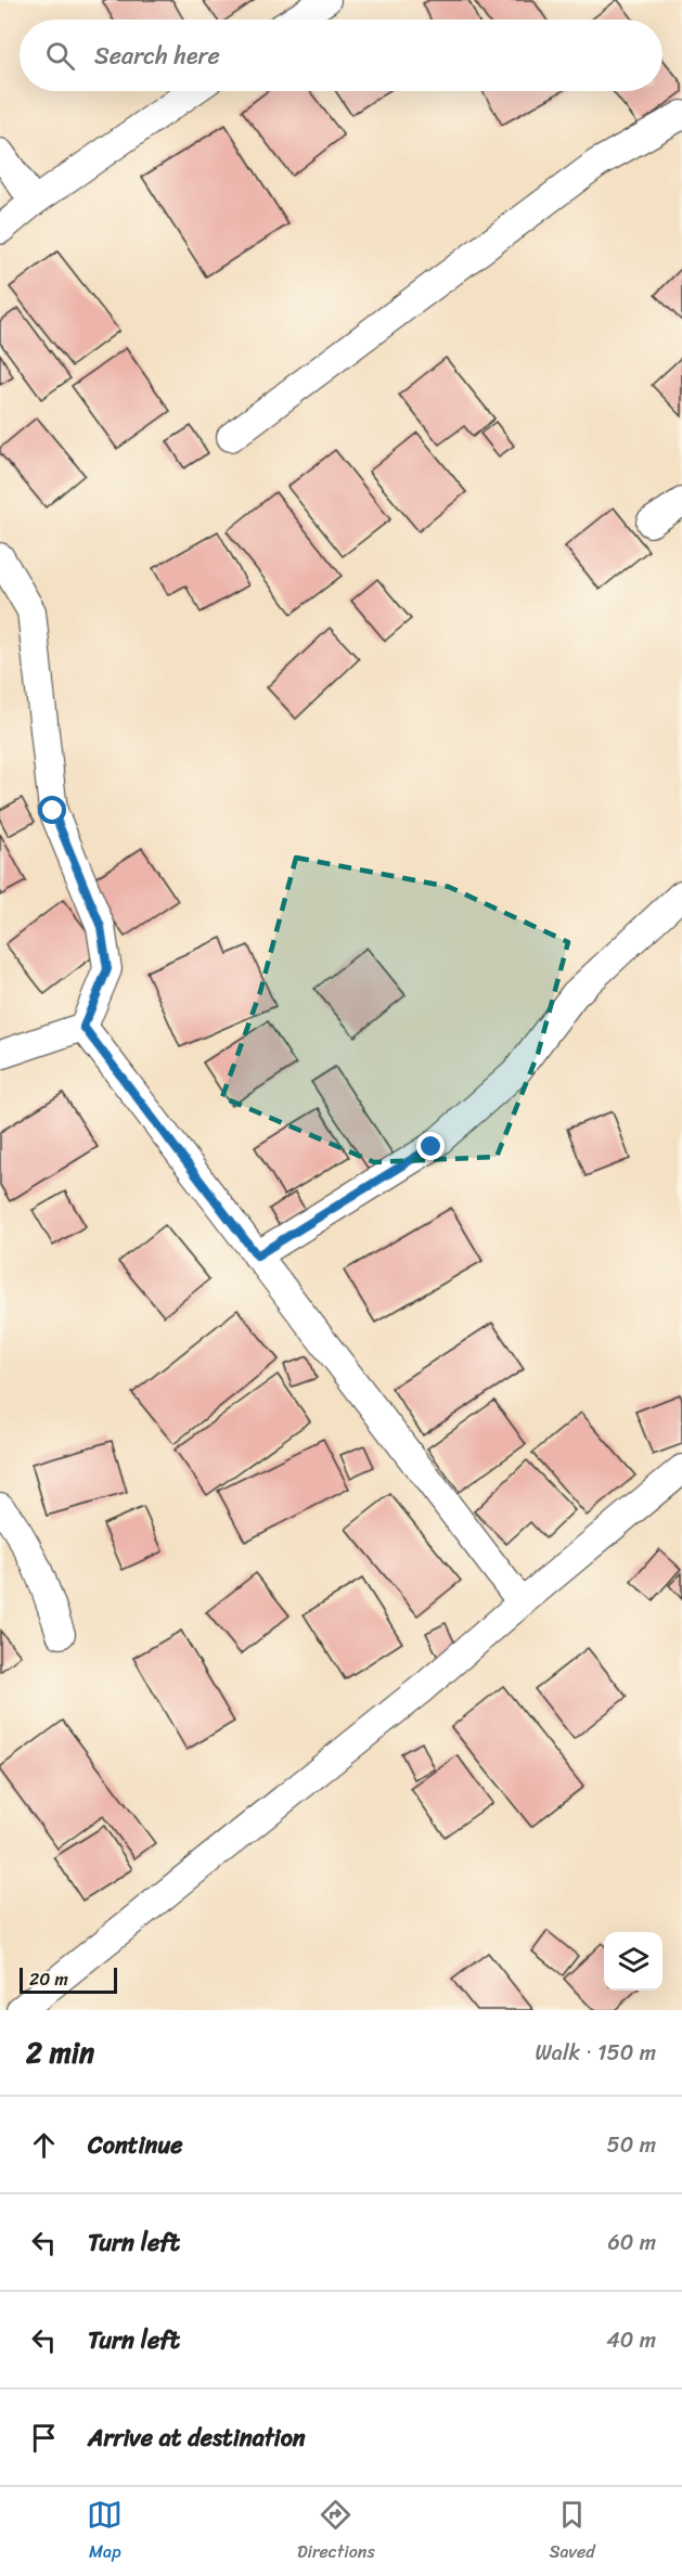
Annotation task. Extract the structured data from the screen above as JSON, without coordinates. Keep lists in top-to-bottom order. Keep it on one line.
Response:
{"scale_bar":"20 m","page":{"search":"Search here","scale":"20 m","heading":["2 min","Walk · 150 m"],"list":[["Continue","50 m"],["Turn left","60 m"],["Turn left","40 m"],"Arrive at destination"],"nav":["Map","Directions","Saved"]}}
